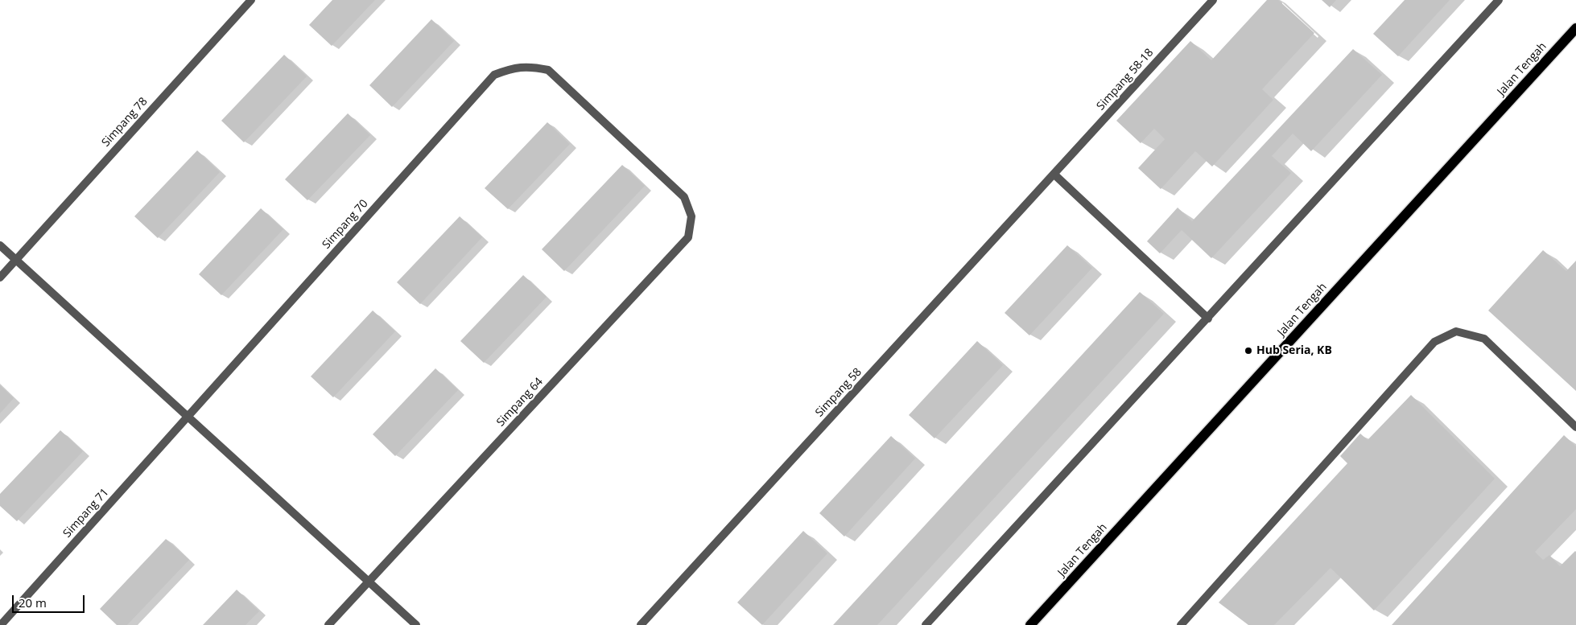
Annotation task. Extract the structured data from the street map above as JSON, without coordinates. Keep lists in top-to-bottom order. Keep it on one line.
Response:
{"streets":{"main road":["Jalan Tengah"],"street":["Simpang 58-18","Simpang 78","Simpang 70","Simpang 58","Simpang 64","Simpang 71"]},"crossings":[["Simpang 58-18","Simpang 58"],["Simpang 70","Simpang 64"],["Simpang 70","Simpang 71"]],"places":["Hub Seria, KB"],"scale_bar":"20 m"}
